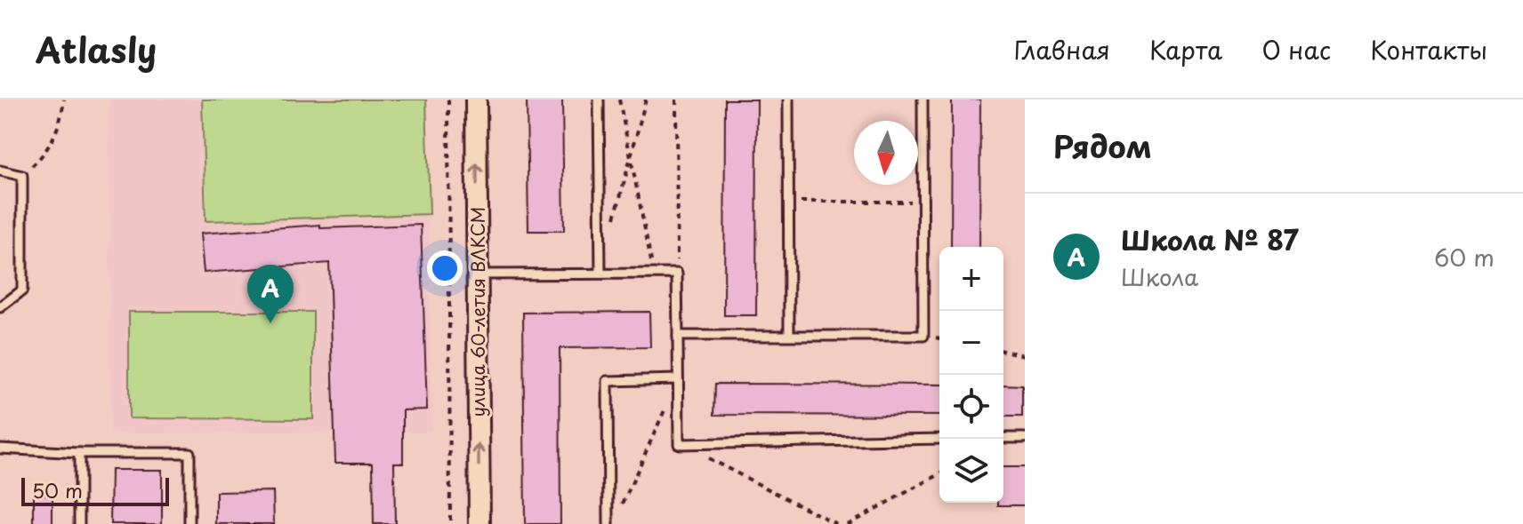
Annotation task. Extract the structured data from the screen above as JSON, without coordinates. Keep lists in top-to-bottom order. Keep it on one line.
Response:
{"streets":{"street":["улица 60-летия ВЛКСМ"]},"one_way":["улица 60-летия ВЛКСМ"],"scale_bar":"50 m","north":"bottom","page":{"header":"Atlasly","nav":["Главная","Карта","О нас","Контакты"],"heading":"Рядом","list":[{"mark":"A","name":"Школа № 87","note":"Школа","value":"60 m"}],"map_buttons":["+","−"],"pins":"A","scale":"50 m"}}
